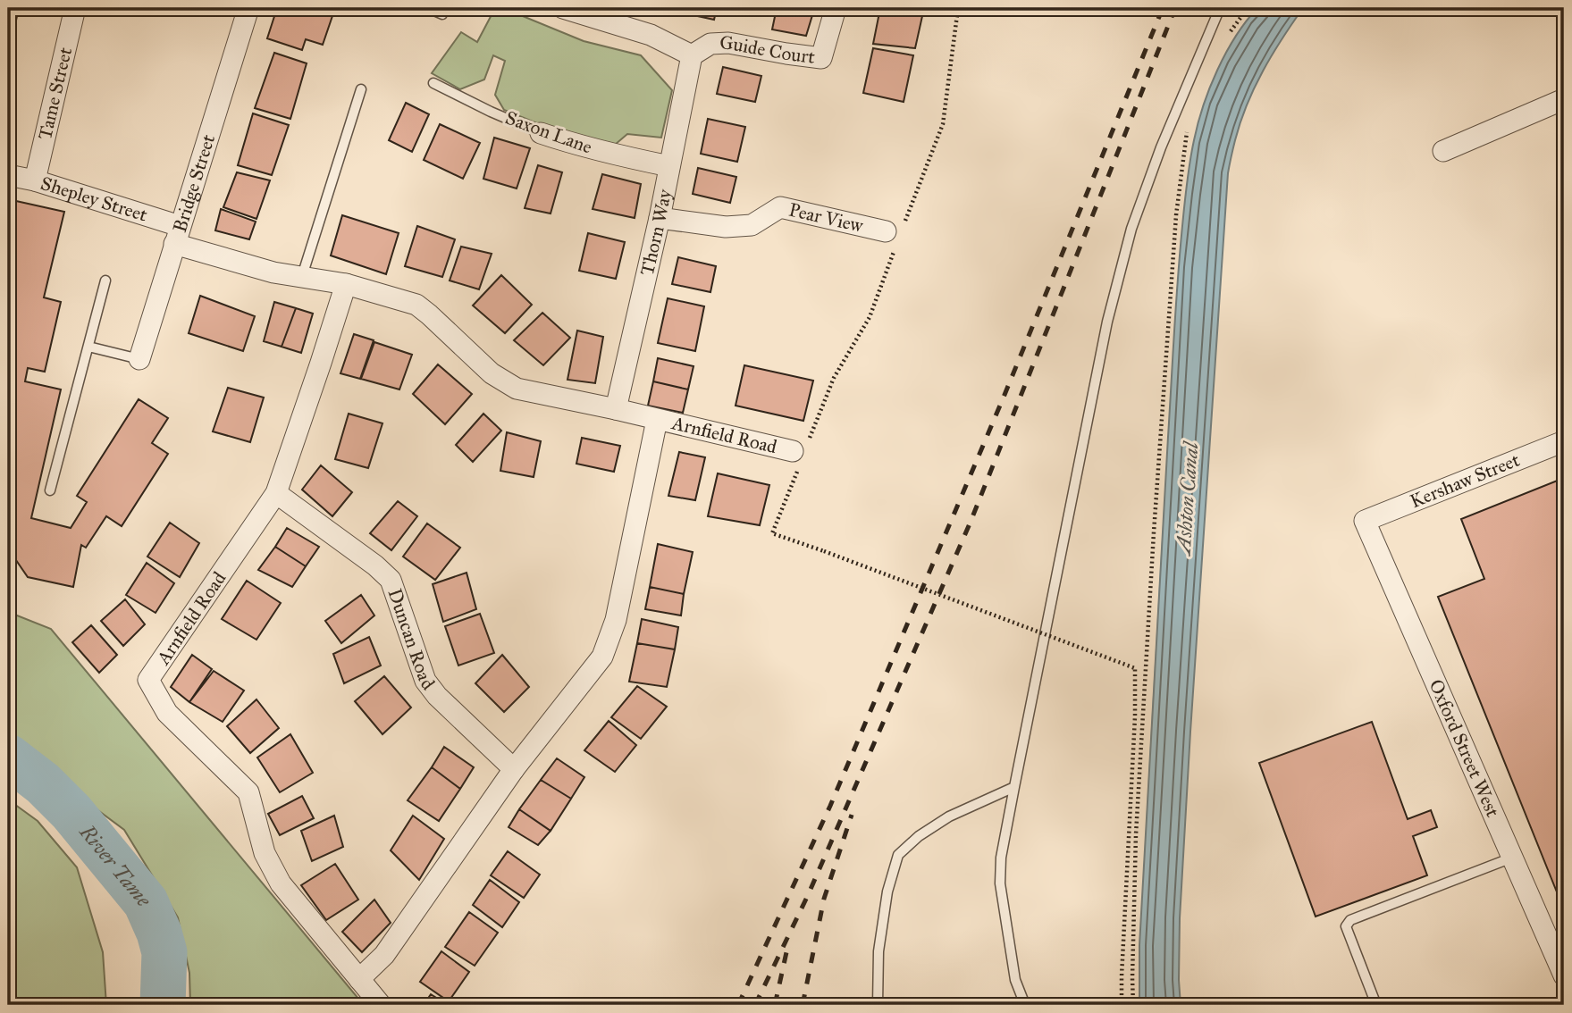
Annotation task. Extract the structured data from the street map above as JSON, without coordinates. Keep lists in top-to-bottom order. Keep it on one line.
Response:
{"streets":{"street":["Guide Court","Tame Street","Saxon Lane","Bridge Street","Shepley Street","Pear View","Thorn Way","Arnfield Road","Kershaw Street","Duncan Road","Oxford Street West"]},"crossings":[["Guide Court","Thorn Way"],["Tame Street","Shepley Street"],["Saxon Lane","Thorn Way"],["Bridge Street","Shepley Street"],["Bridge Street","Arnfield Road"],["Shepley Street","Arnfield Road"],["Pear View","Thorn Way"],["Thorn Way","Arnfield Road"],["Arnfield Road","Duncan Road"],["Kershaw Street","Oxford Street West"]],"water":["Ashton Canal","River Tame"]}
